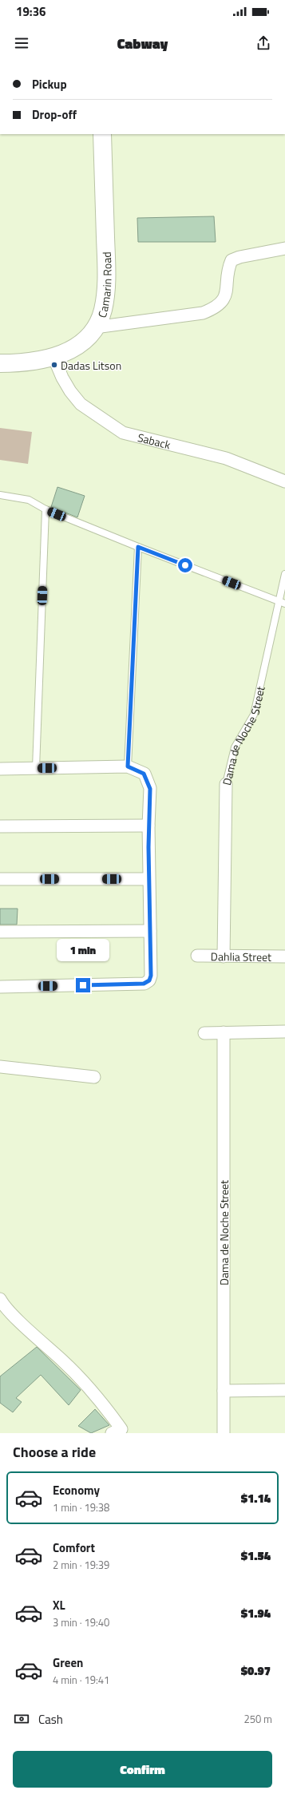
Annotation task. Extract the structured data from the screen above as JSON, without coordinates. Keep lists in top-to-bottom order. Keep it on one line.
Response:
{"streets":{"main road":["Camarin Road"],"street":["Saback","Dama de Noche Street","Dahlia Street"]},"crossings":[["Camarin Road","Saback"],["Dama de Noche Street","Dahlia Street"]],"places":["Dadas Litson"],"page":{"status":"19:36","header":"Cabway","banner":["Pickup","Drop-off"],"bubble":"1 min","heading":"Choose a ride","list":[{"name":"Economy","note":"1 min · 19:38","value":"$1.14"},{"name":"Comfort","note":"2 min · 19:39","value":"$1.54"},{"name":"XL","note":"3 min · 19:40","value":"$1.94"},{"name":"Green","note":"4 min · 19:41","value":"$0.97"}],"pay":["Cash","250 m"],"buttons":"Confirm"}}
